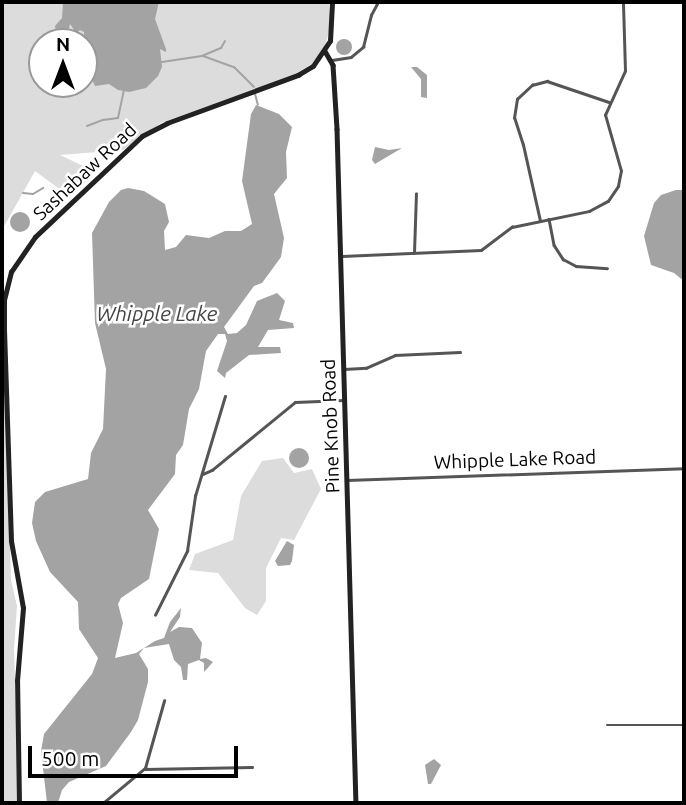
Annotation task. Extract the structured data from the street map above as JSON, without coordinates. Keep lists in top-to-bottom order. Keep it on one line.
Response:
{"streets":{"main road":["Sashabaw Road","Pine Knob Road"],"street":["Whipple Lake Road"]},"crossings":[["Pine Knob Road","Whipple Lake Road"]],"water":["Whipple Lake"],"scale_bar":"500 m","north":"top"}
